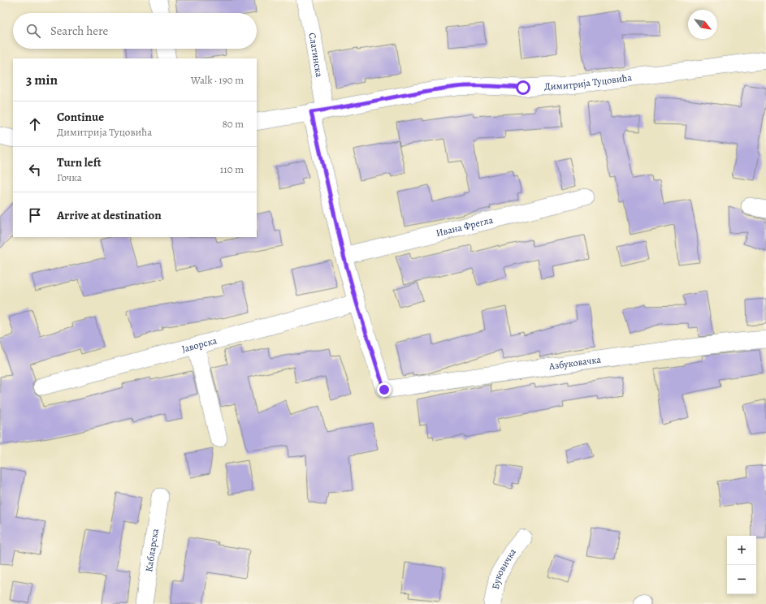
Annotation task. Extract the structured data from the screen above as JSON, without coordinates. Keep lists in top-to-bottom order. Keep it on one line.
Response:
{"streets":{"street":["Слатинска","Димитрија Туцовића","Ивана Фрегла","Јаворска","Азбуковачка","Кабларска","Буковичка"]},"crossings":[["Слатинска","Димитрија Туцовића"],["Слатинска","Ивана Фрегла"],["Слатинска","Јаворска"],["Слатинска","Азбуковачка"]],"north":"bottom right","page":{"search":"Search here","heading":["3 min","Walk · 190 m"],"list":[["Continue","Димитрија Туцовића","80 m"],["Turn left","Гочка","110 m"],"Arrive at destination"],"map_buttons":["+","−"]}}
